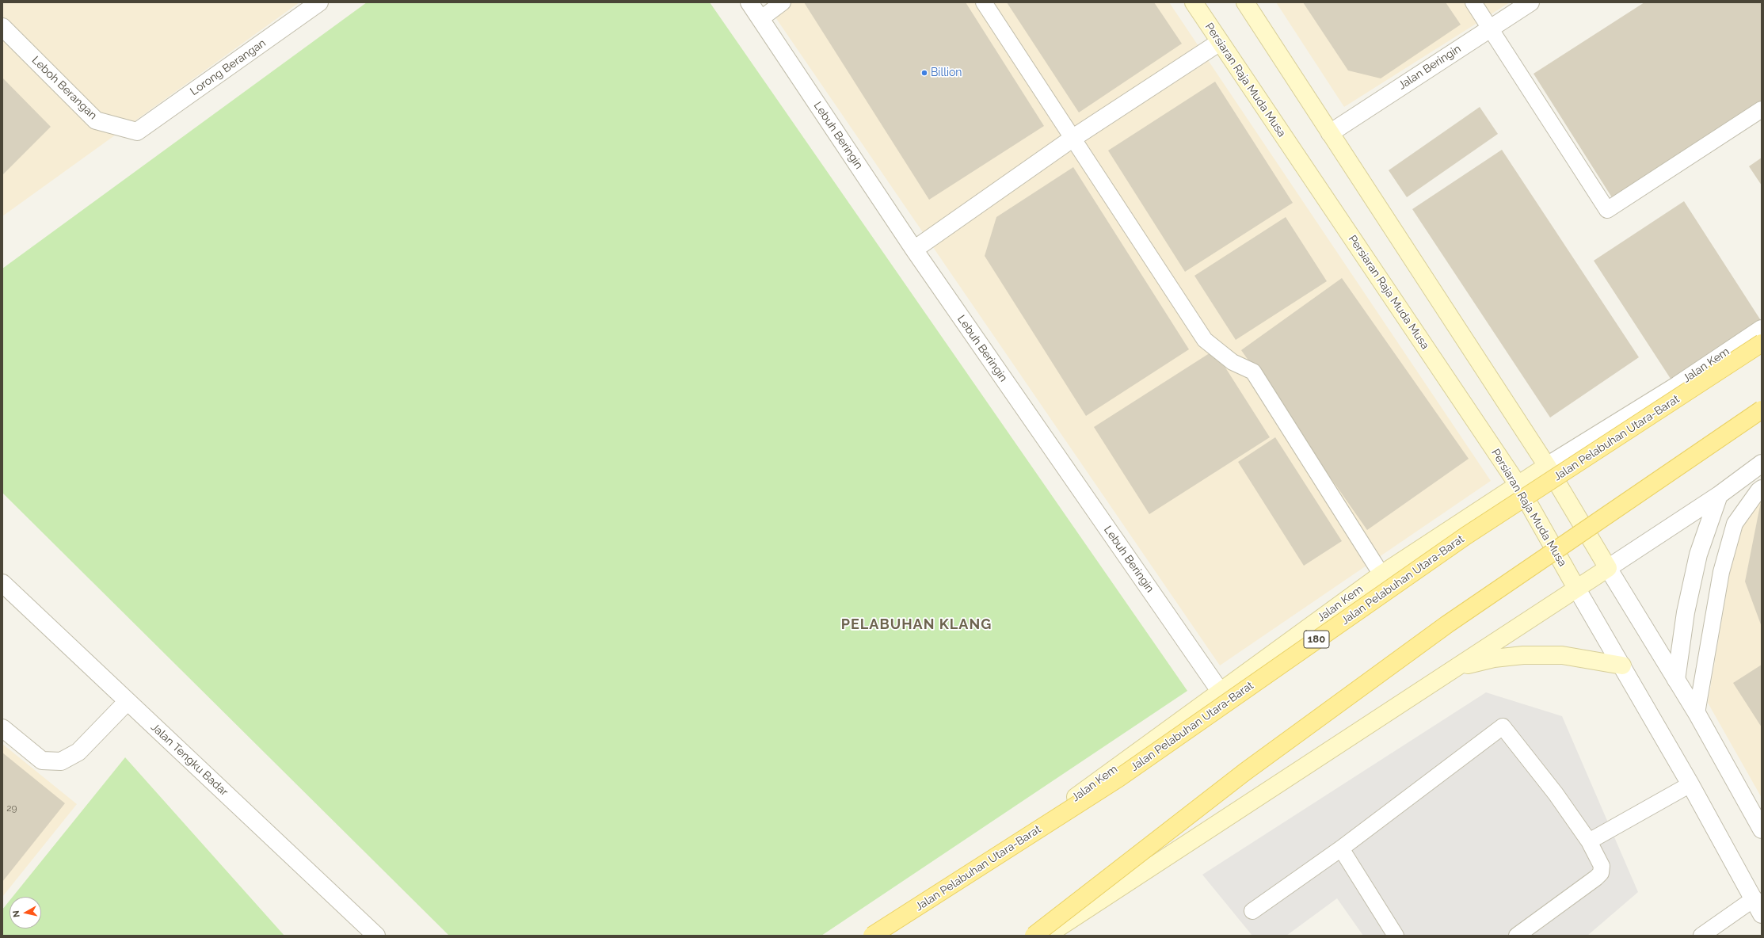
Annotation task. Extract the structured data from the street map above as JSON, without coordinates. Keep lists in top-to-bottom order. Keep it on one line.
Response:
{"streets":{"main road":["Persiaran Raja Muda Musa","Jalan Kem","Jalan Pelabuhan Utara-Barat","180"],"street":["Lorong Berangan","Jalan Beringin","Leboh Berangan","Lebuh Beringin","Jalan Tengku Badar"]},"crossings":[["Lorong Berangan","Leboh Berangan"],["Persiaran Raja Muda Musa","Jalan Kem"],["Lebuh Beringin","Jalan Kem"]],"districts":["PELABUHAN KLANG"],"places":["Billion"],"house_numbers":["29"],"north":"left"}
